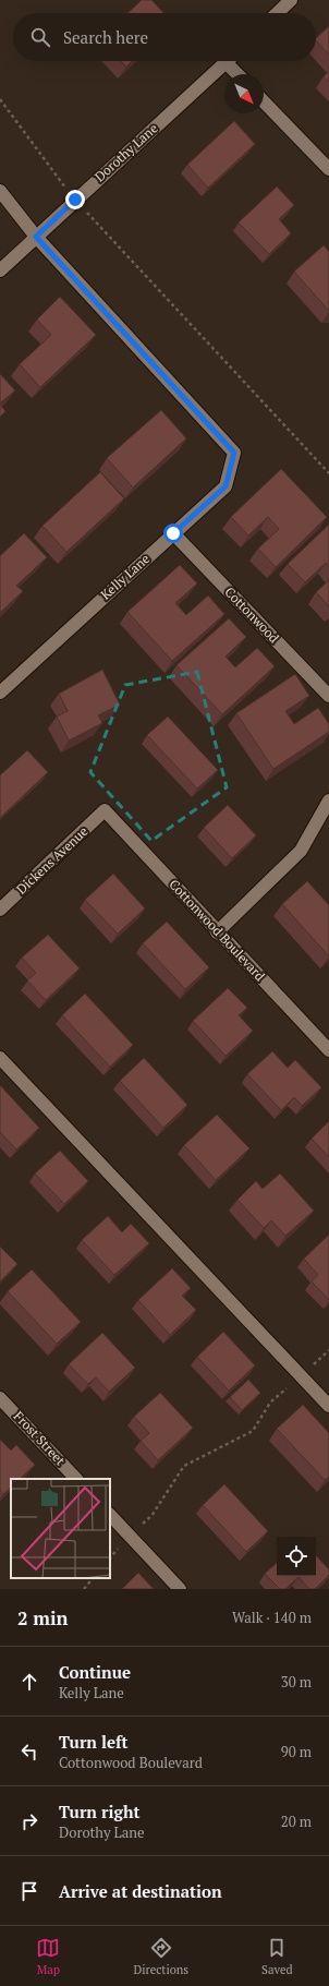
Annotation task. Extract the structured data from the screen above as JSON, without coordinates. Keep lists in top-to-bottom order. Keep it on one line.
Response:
{"streets":{"street":["Dorothy Lane","Kelly Lane","Cottonwood","Dickens Avenue","Cottonwood Boulevard","Frost Street"]},"crossings":[["Dorothy Lane","Kelly Lane"],["Kelly Lane","Cottonwood"],["Dickens Avenue","Cottonwood Boulevard"]],"north":"bottom right","page":{"search":"Search here","heading":["2 min","Walk · 140 m"],"list":[["Continue","Kelly Lane","30 m"],["Turn left","Cottonwood Boulevard","90 m"],["Turn right","Dorothy Lane","20 m"],"Arrive at destination"],"nav":["Map","Directions","Saved"]}}
